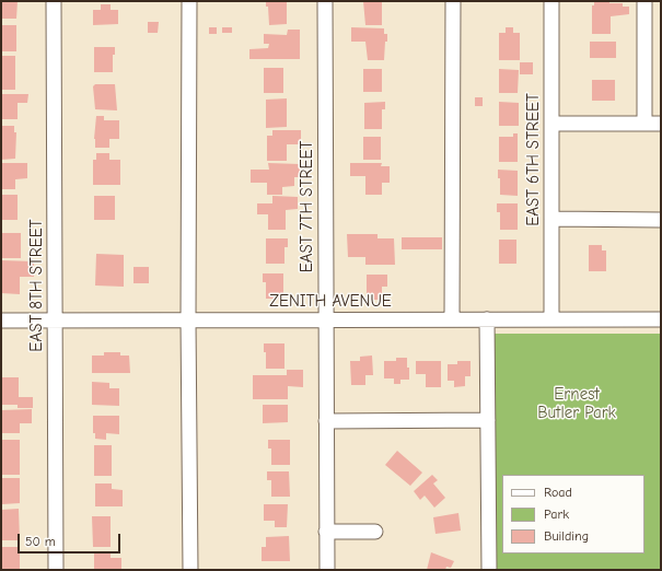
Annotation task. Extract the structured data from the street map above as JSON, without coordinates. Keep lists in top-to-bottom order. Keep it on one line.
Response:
{"streets":{"street":["EAST 6TH STREET","EAST 7TH STREET","EAST 8TH STREET","ZENITH AVENUE"]},"crossings":[["EAST 6TH STREET","ZENITH AVENUE"],["EAST 7TH STREET","ZENITH AVENUE"],["EAST 8TH STREET","ZENITH AVENUE"]],"parks":["Ernest Butler Park"],"legend":["Road","Park","Building"],"scale_bar":"50 m"}
